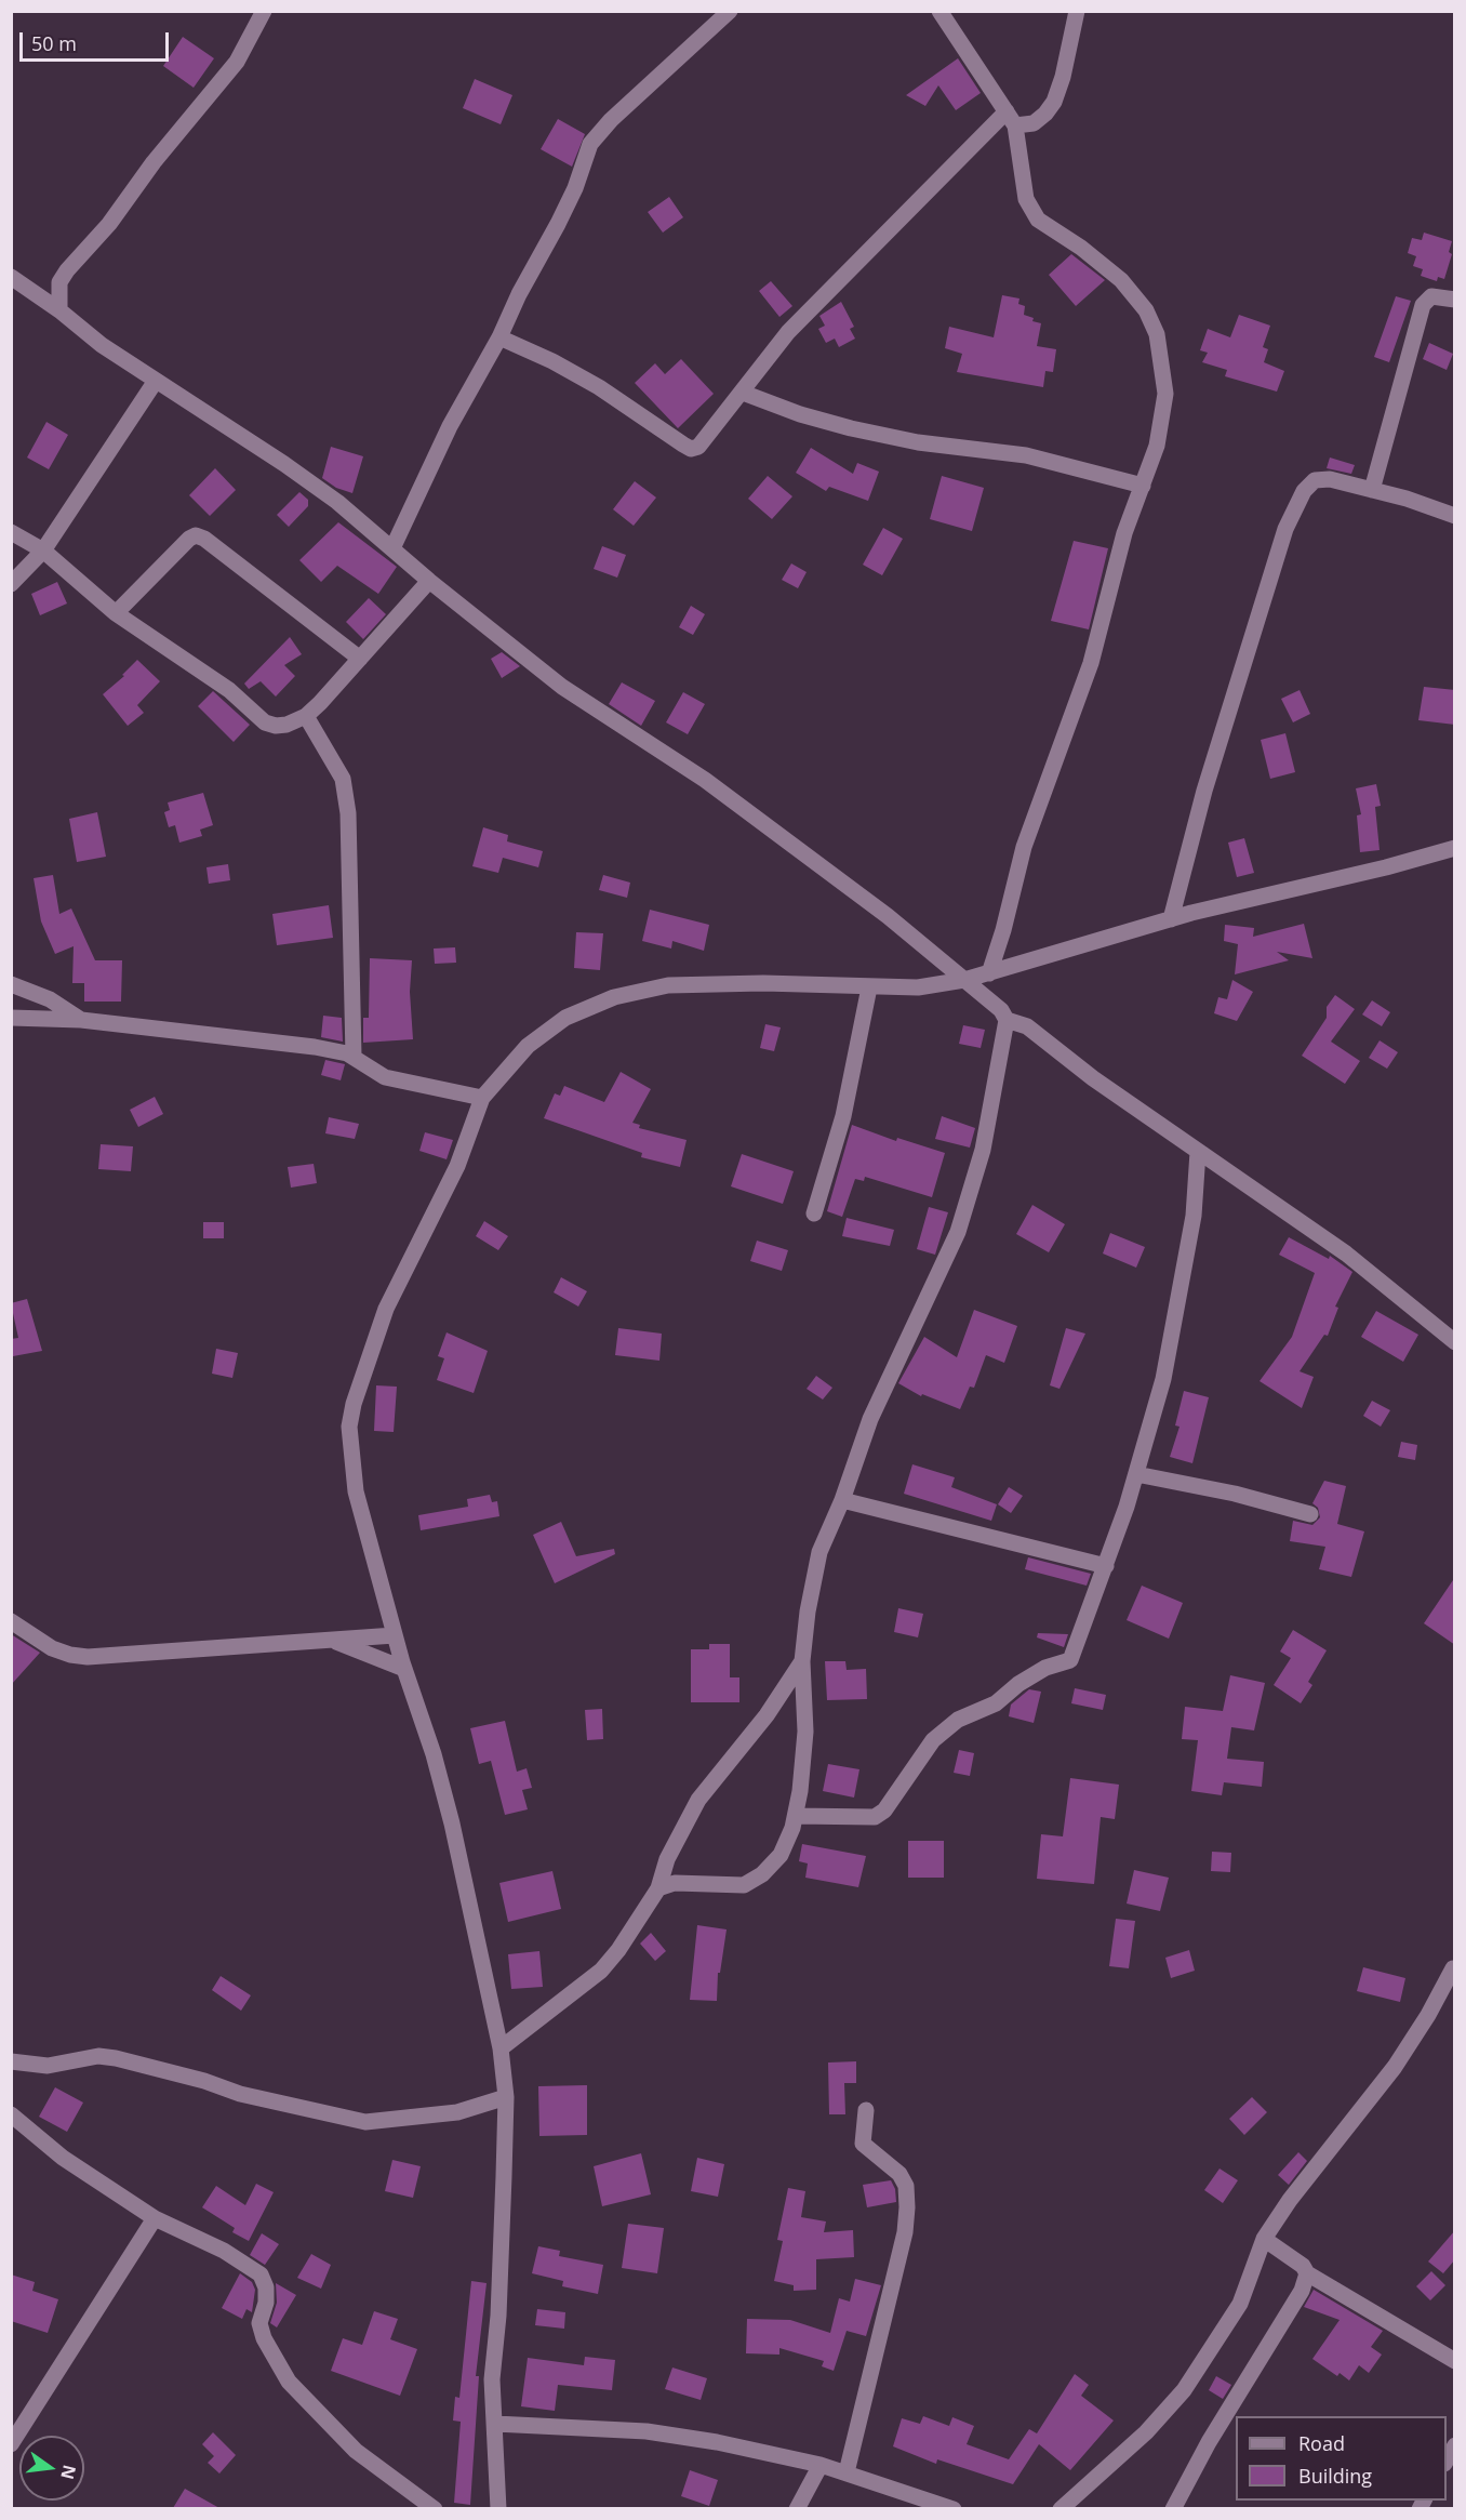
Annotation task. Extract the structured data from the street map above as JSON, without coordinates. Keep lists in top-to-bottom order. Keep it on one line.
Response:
{"legend":["Road","Building"],"scale_bar":"50 m","north":"right"}
